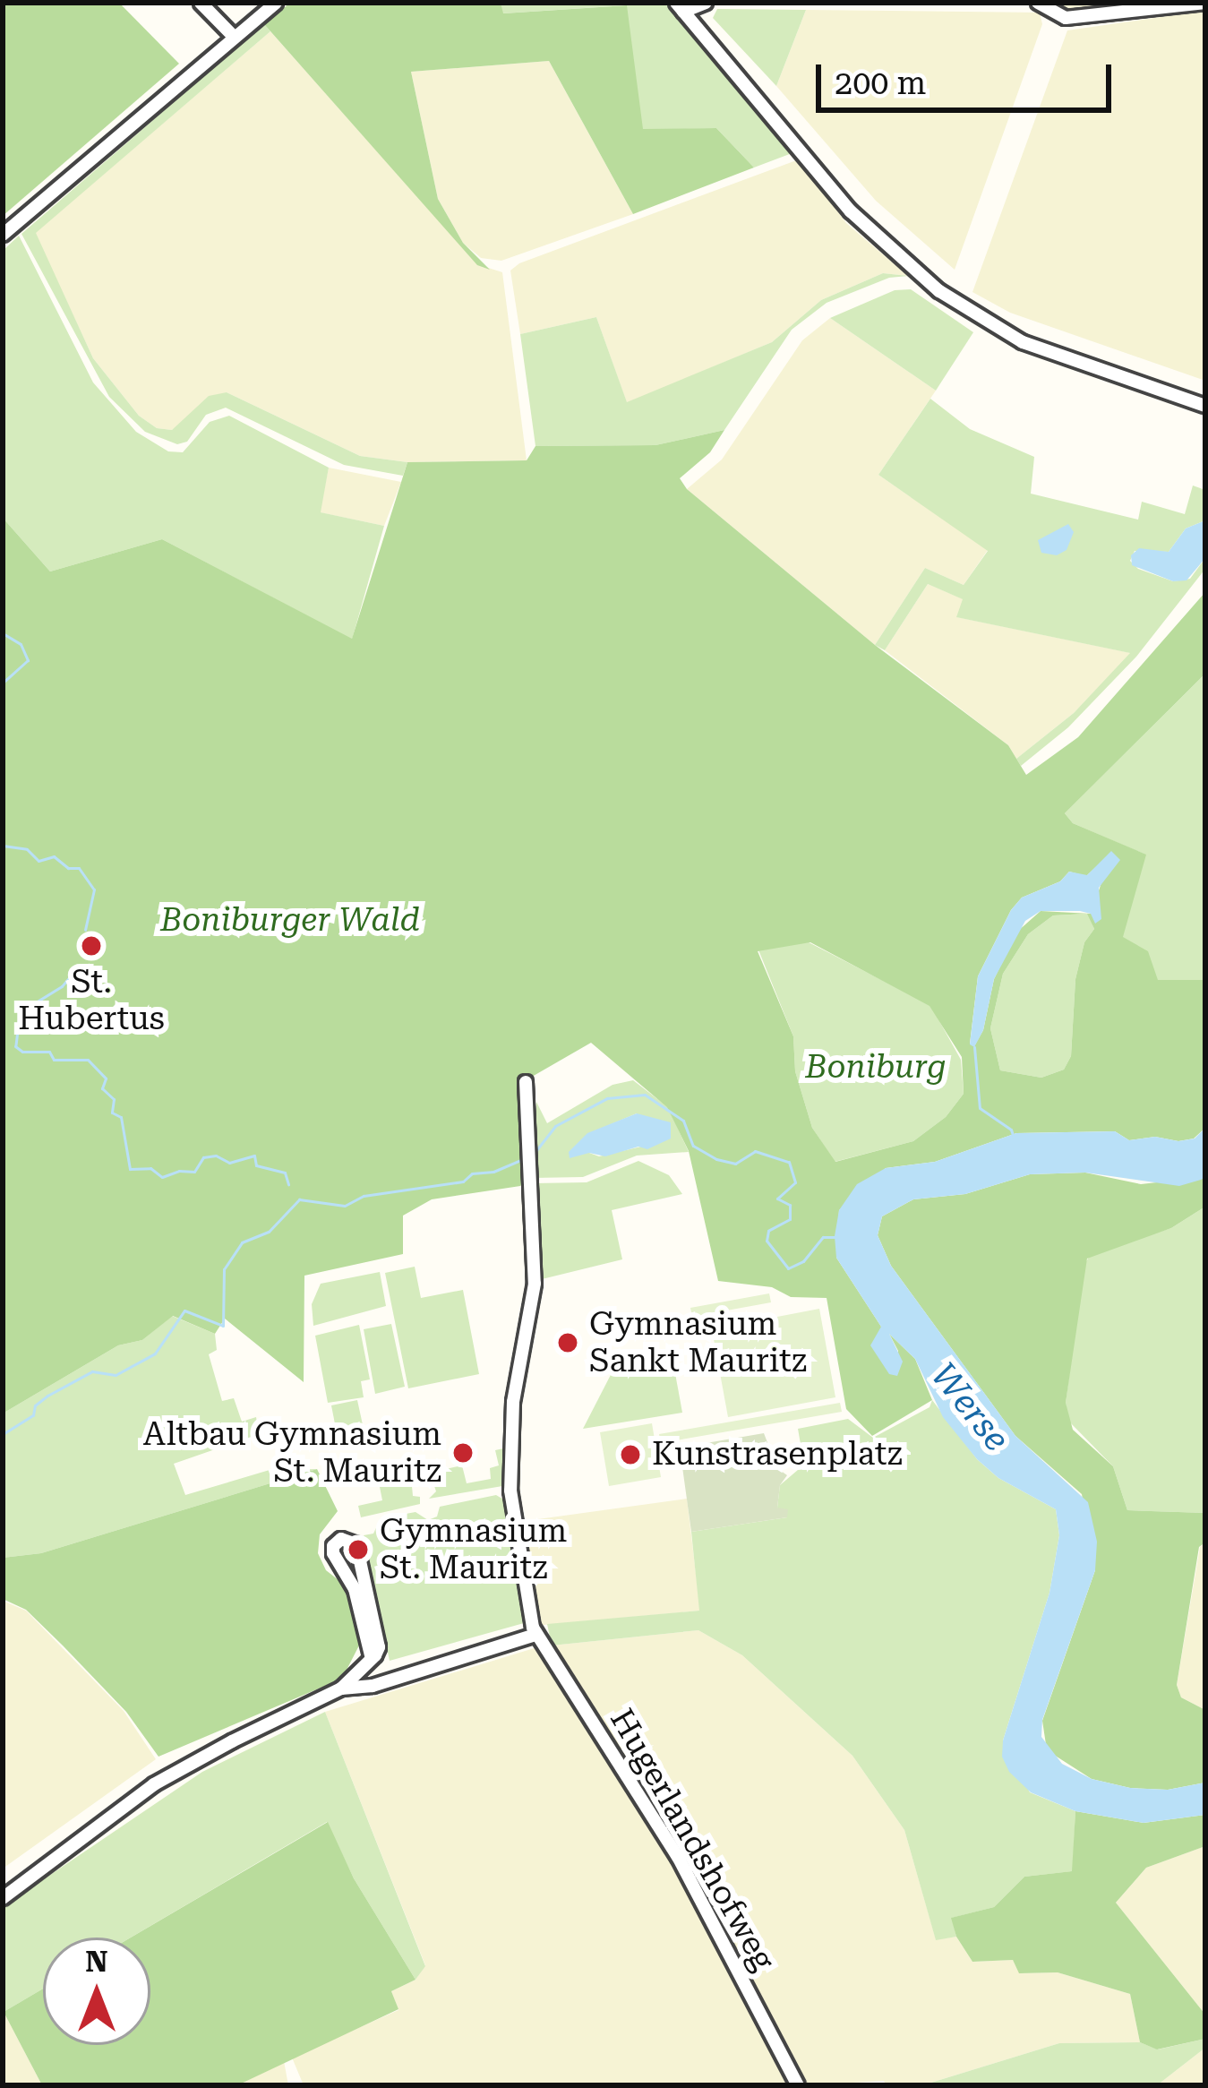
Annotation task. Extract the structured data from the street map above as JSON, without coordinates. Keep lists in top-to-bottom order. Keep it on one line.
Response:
{"streets":{"street":["Hugerlandshofweg"]},"water":["Werse"],"parks":["Boniburger Wald","Boniburg"],"places":["St. Hubertus","Gymnasium Sankt Mauritz","Altbau Gymnasium St. Mauritz","Kunstrasenplatz","Gymnasium St. Mauritz"],"scale_bar":"200 m","north":"top"}
